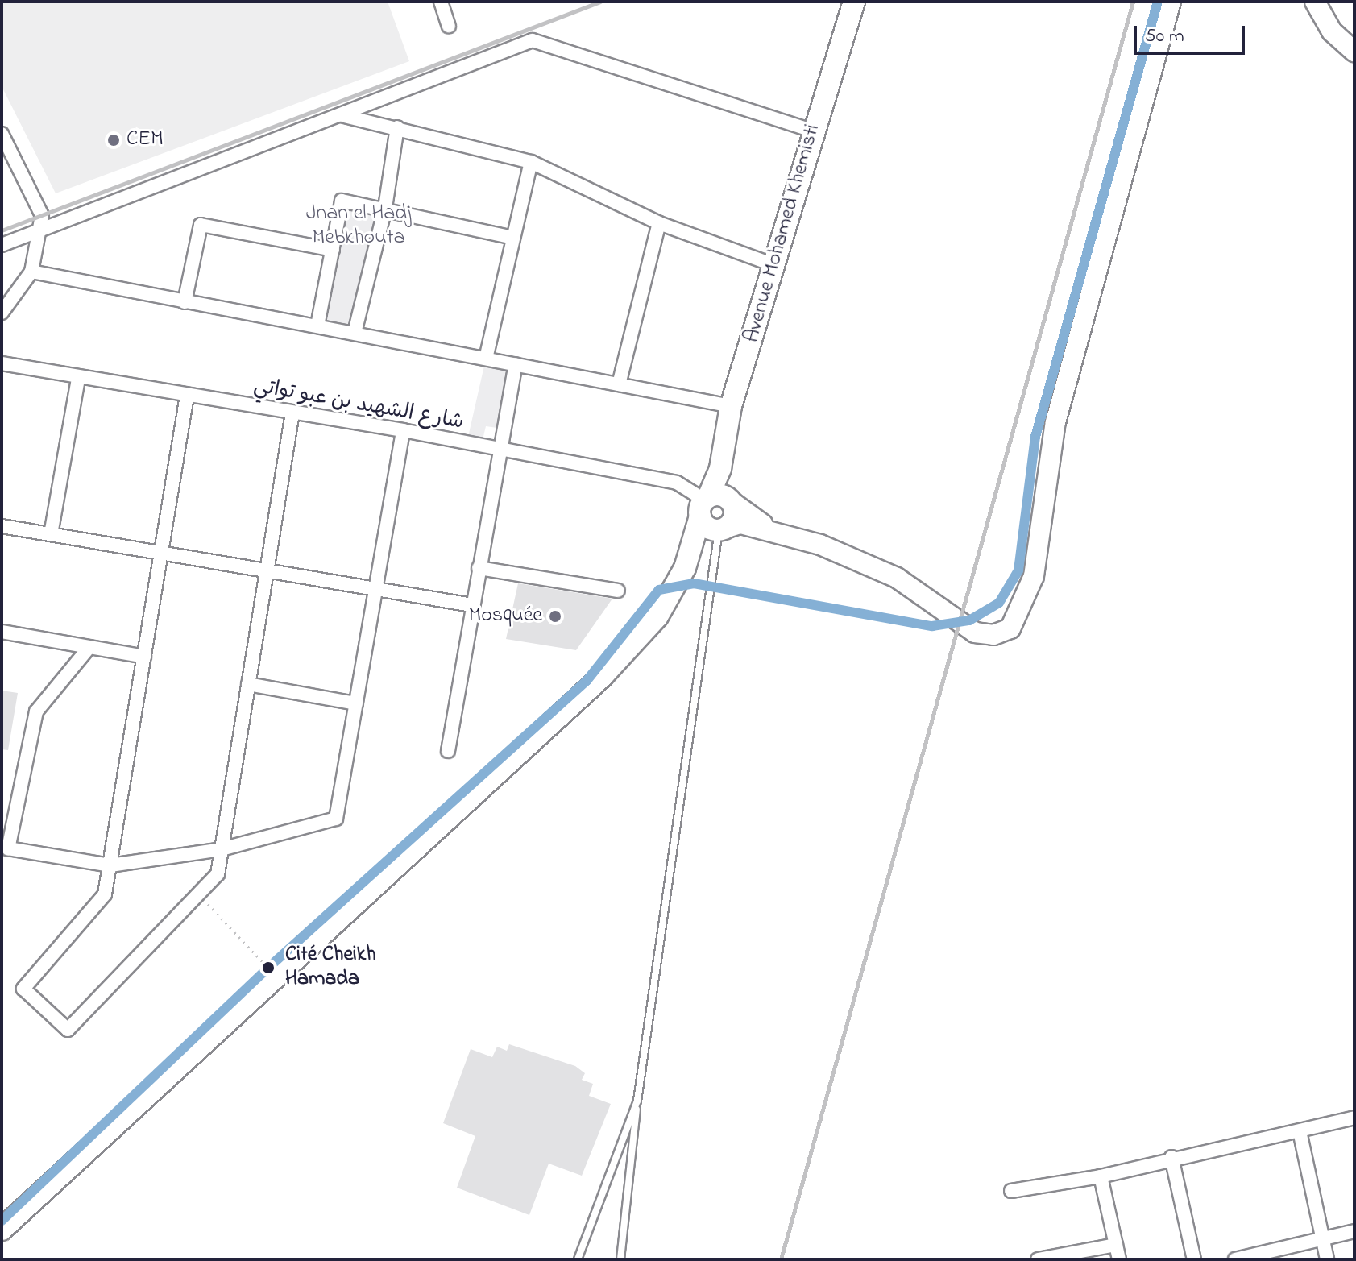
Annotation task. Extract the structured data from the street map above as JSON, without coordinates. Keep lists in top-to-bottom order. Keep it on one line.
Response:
{"streets":{"main road":["Avenue Mohamed Khemisti"],"street":["شارع الشهيد بن عبو تواتي"]},"crossings":[["Avenue Mohamed Khemisti","شارع الشهيد بن عبو تواتي"]],"parks":["Jnan el Hadj Mebkhouta"],"places":["CEM","Mosquée","Cité Cheikh Hamada"],"scale_bar":"50 m"}
